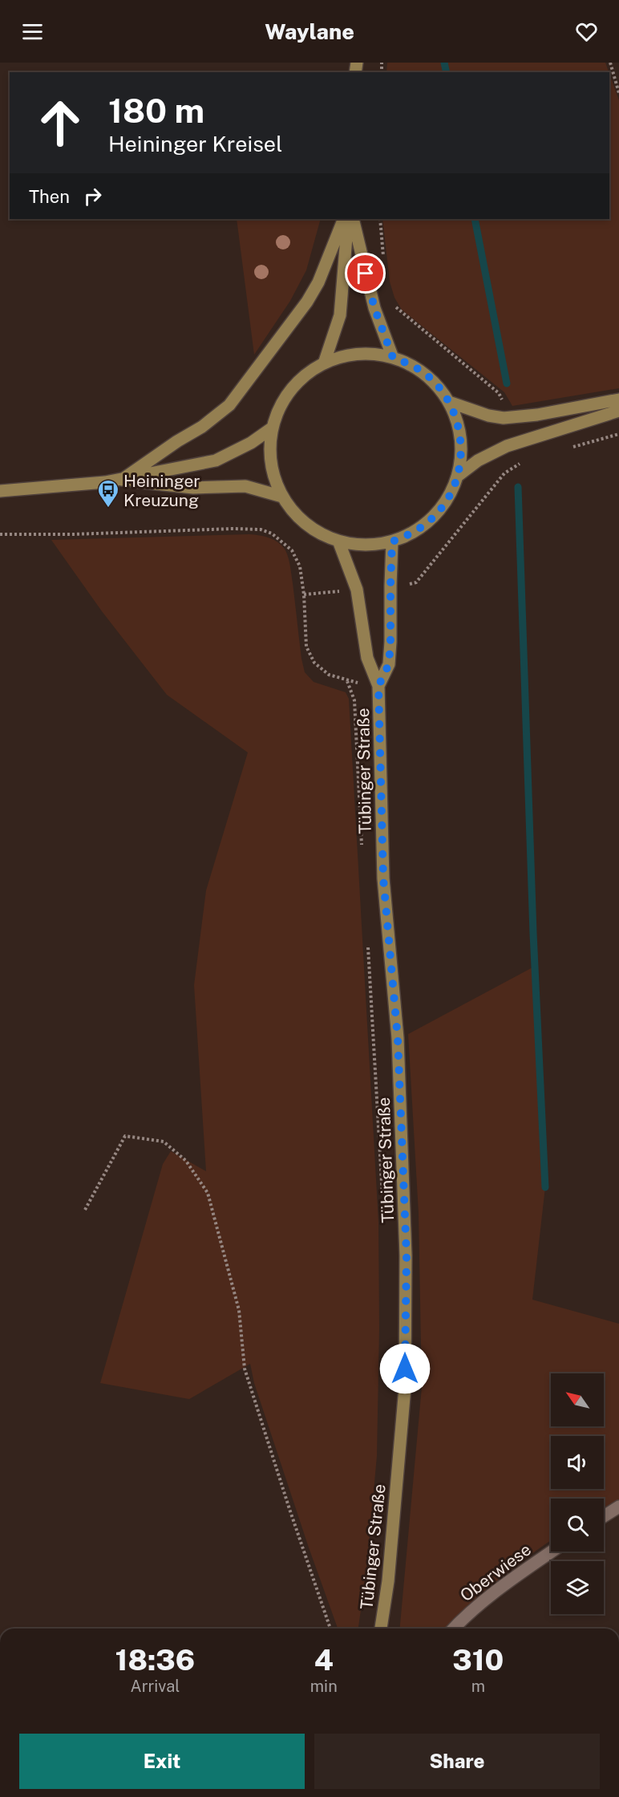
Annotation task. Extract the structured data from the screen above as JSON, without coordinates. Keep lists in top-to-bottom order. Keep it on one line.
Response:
{"streets":{"street":["Tübinger Straße"],"lane":["Oberwiese"]},"places":{"bus stop":["Heininger Kreuzung"]},"north":"top left","page":{"header":"Waylane","turn":["180 m","Heininger Kreisel"],"then":"Then","eta":["18:36","Arrival","4","min","310","m"],"buttons":["Exit","Share"]}}
